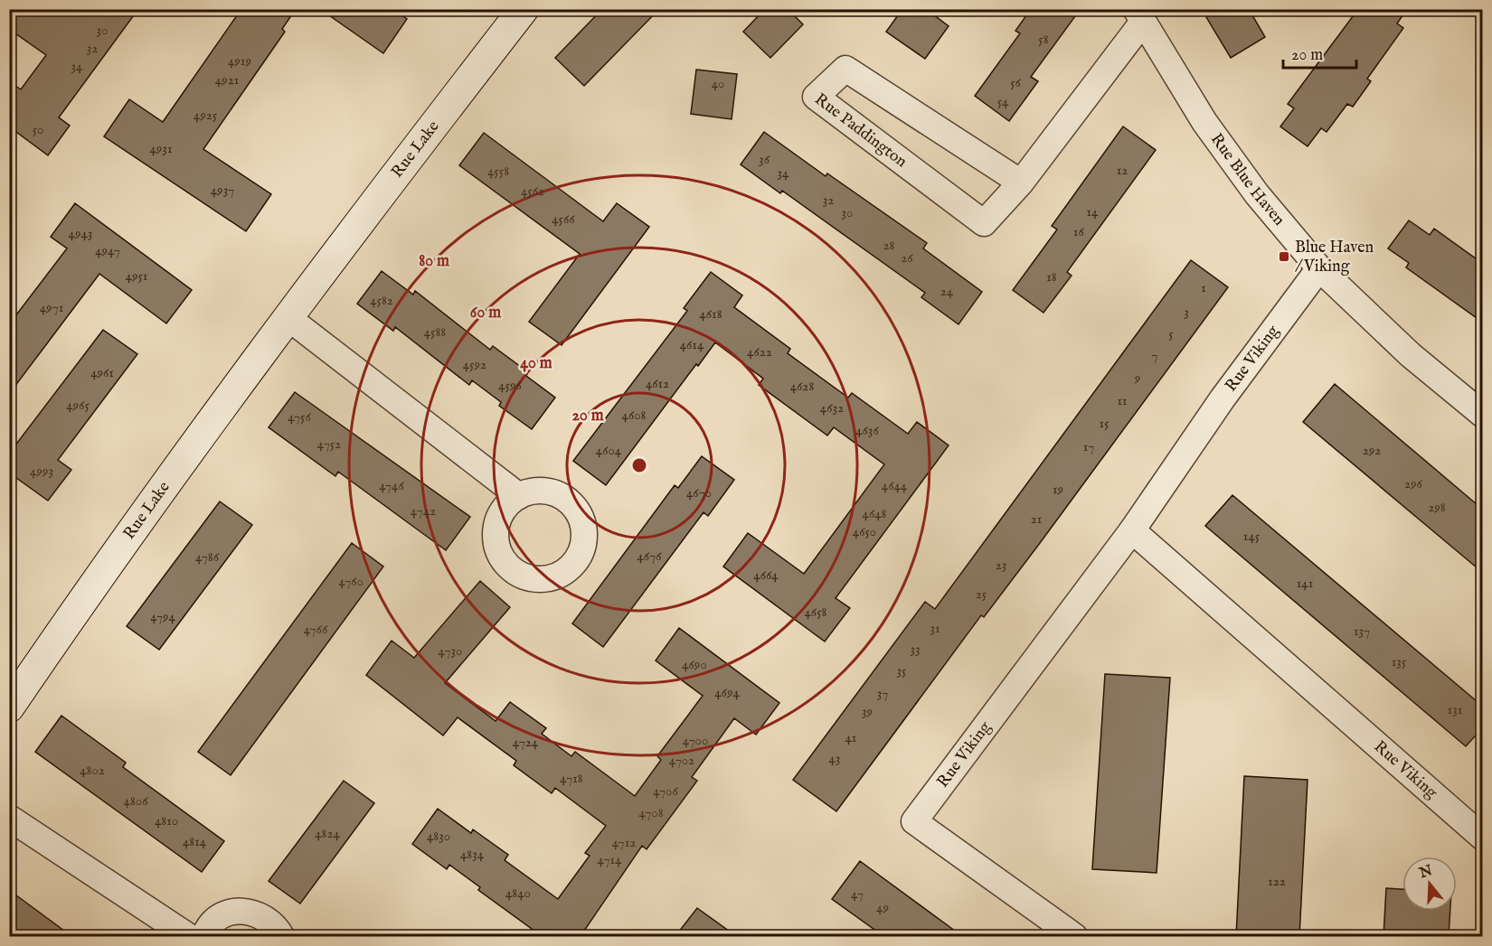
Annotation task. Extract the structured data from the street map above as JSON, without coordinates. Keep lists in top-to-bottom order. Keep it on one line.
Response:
{"streets":{"street":["Rue Paddington","Rue Lake","Rue Blue Haven","Rue Viking"]},"crossings":[["Rue Paddington","Rue Blue Haven"],["Rue Blue Haven","Rue Viking"]],"places":{"transit":["Blue Haven / Viking"]},"house_numbers":["30","58","32","4919","34","4921","56","40","54","4925","50","4931","36","12","4558","34","4937","4562","32","14","30","4566","16","4943","28","4947","26","4951","18","1","24","4582","4971","3","4618","4588","5","4614","4622","7","4592","4961","9","4612","4596","4628","11","4965","4632","4608","4756","15","4636","4752","17","4604","292","4993","296","4746","4644","19","4670","298","4742","4648","21","4650","145","4676","4786","23","4664","4760","141","25","4658","4794","31","4766","137","33","4730","135","4690","35","4694","37","131","39","41","4700","4724","43","4702","4802","4718","4706","4806","4708","4810","4824","4830","4814","4712","4834","4714","122","4840","47","49"],"scale_bar":"20 m","north":"top","rings":["80 m","60 m","40 m","20 m"]}
